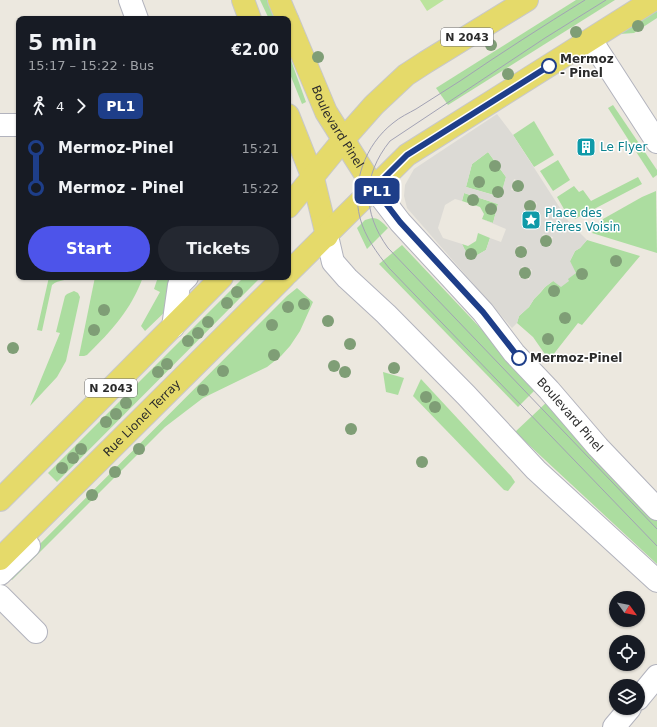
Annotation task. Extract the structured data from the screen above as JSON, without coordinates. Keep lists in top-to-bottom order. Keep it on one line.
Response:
{"streets":{"main road":["N 2043","Boulevard Pinel","Rue Lionel Terray"]},"crossings":[["N 2043","Boulevard Pinel"]],"places":{"other":["Mermoz - Pinel","Mermoz-Pinel"],"building":["Le Flyer"],"place":["Place des Frères Voisin"]},"lines":["bus line PL1"],"north":"bottom right","page":{"on_map":"PL1","heading":["5 min","15:17 – 15:22 · Bus","€2.00"],"legs":["4","PL1"],"list":[{"name":"Mermoz-Pinel","value":"15:21"},{"name":"Mermoz - Pinel","value":"15:22"}],"buttons":["Start","Tickets"]}}
